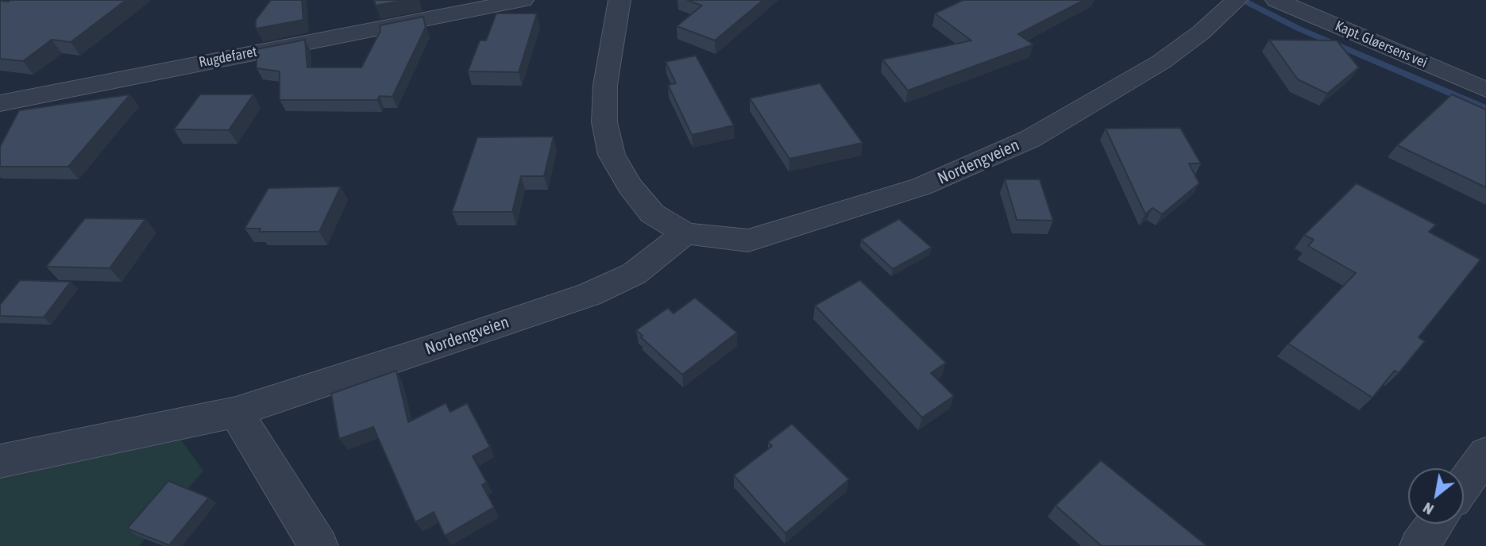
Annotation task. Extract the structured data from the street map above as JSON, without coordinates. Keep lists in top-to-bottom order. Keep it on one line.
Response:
{"streets":{"street":["Kapt. Gløersens vei","Rugdefaret","Nordengveien"]},"north":"bottom left"}
